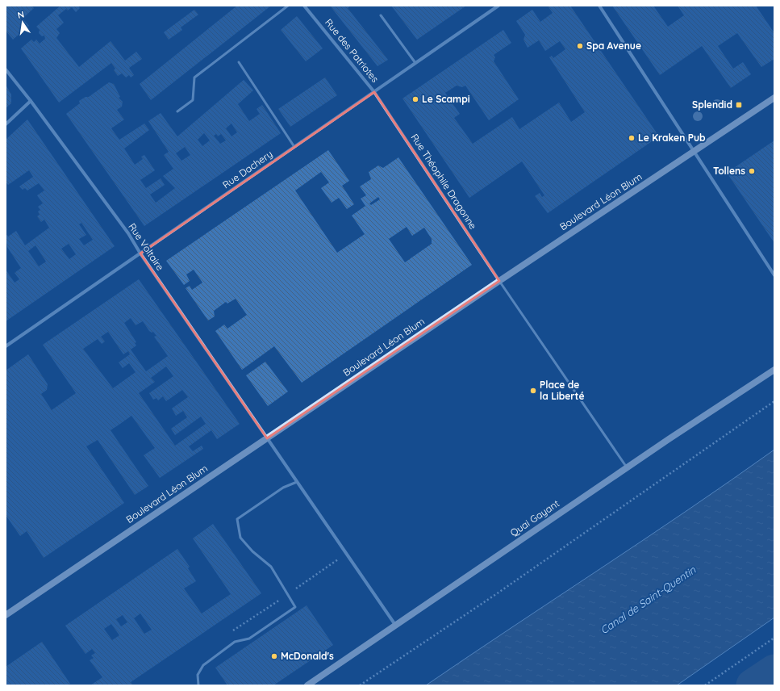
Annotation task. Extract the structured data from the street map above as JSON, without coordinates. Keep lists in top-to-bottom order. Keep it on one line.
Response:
{"streets":{"main road":["Boulevard Léon Blum","Quai Gayant"],"street":["Rue des Patriotes","Rue Dachery","Rue Théophile Dragonne","Rue Voltaire"]},"crossings":[["Rue des Patriotes","Rue Dachery"],["Rue des Patriotes","Rue Théophile Dragonne"],["Rue Dachery","Rue Théophile Dragonne"],["Rue Dachery","Rue Voltaire"],["Rue Théophile Dragonne","Boulevard Léon Blum"],["Boulevard Léon Blum","Rue Voltaire"]],"water":["Canal de Saint-Quentin"],"places":{"other":["Spa Avenue","Le Scampi","Le Kraken Pub","Tollens","Place de la Liberté","McDonald's"],"transit":["Splendid"]},"north":"top"}
